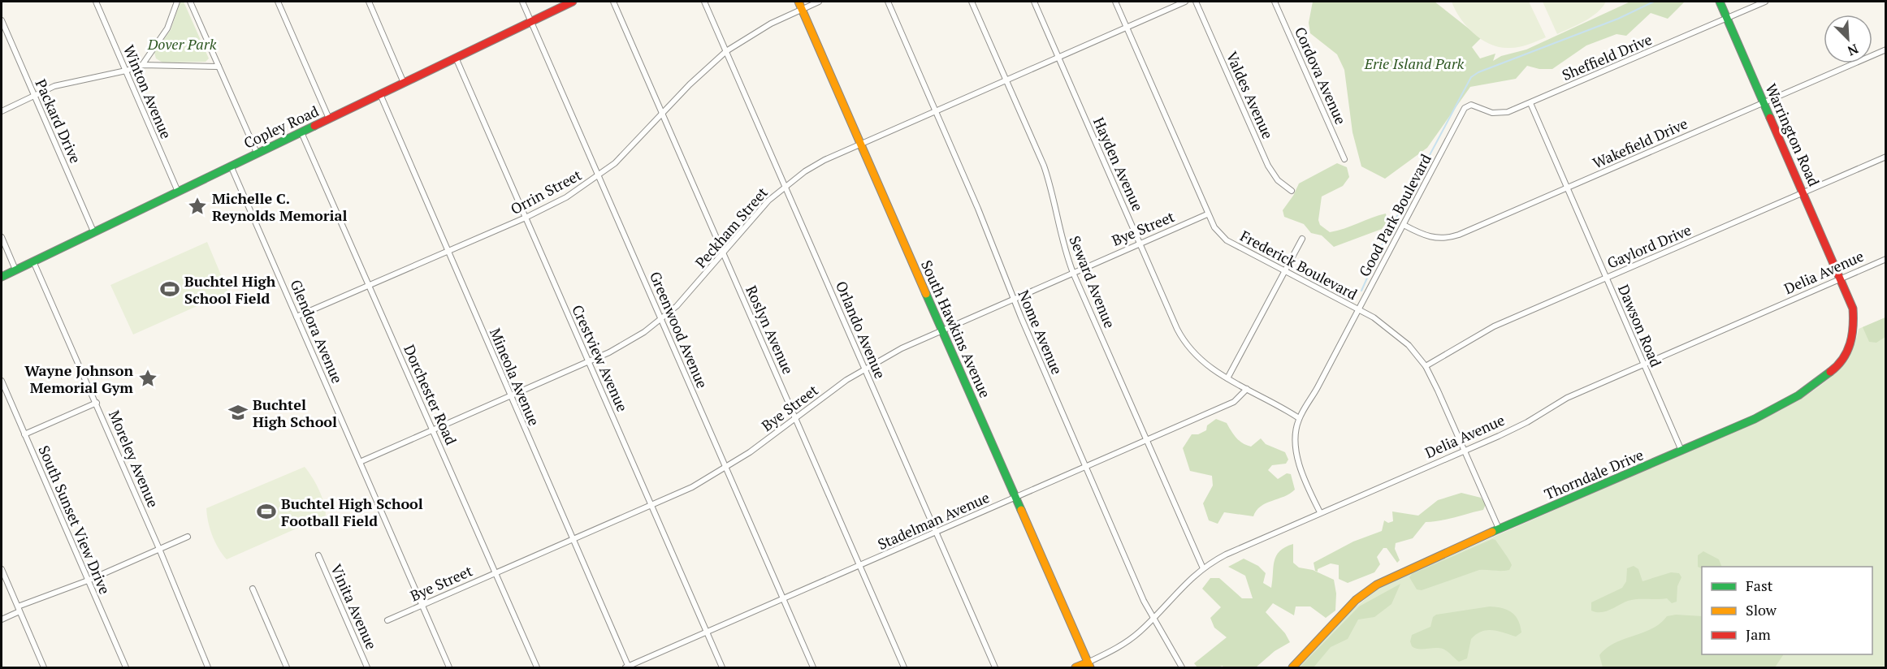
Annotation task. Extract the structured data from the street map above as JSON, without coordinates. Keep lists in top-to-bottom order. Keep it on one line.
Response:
{"streets":{"main road":["Copley Road","Warrington Road","Delia Avenue","South Hawkins Avenue","Thorndale Drive"],"street":["Sheffield Drive","Cordova Avenue","Winton Avenue","Valdes Avenue","Packard Drive","Wakefield Drive","Hayden Avenue","Orrin Street","Good Park Boulevard","Peckham Street","Bye Street","Gaylord Drive","Frederick Boulevard","Seward Avenue","Dawson Road","Greenwood Avenue","Roslyn Avenue","Orlando Avenue","Glendora Avenue","Nome Avenue","Crestview Avenue","Mineola Avenue","Dorchester Road","Moreley Avenue","South Sunset View Drive","Stadelman Avenue","Vinita Avenue"]},"crossings":[["Sheffield Drive","Warrington Road"],["Sheffield Drive","Good Park Boulevard"],["Sheffield Drive","Dawson Road"],["Winton Avenue","Copley Road"],["Packard Drive","Copley Road"],["Copley Road","Greenwood Avenue"],["Copley Road","Glendora Avenue"],["Copley Road","Crestview Avenue"],["Copley Road","Mineola Avenue"],["Copley Road","Dorchester Road"],["Copley Road","Moreley Avenue"],["Warrington Road","Wakefield Drive"],["Warrington Road","Gaylord Drive"],["Warrington Road","Delia Avenue"],["Warrington Road","Thorndale Drive"],["Wakefield Drive","Good Park Boulevard"],["Wakefield Drive","Dawson Road"],["Hayden Avenue","Good Park Boulevard"],["Hayden Avenue","Peckham Street"],["Hayden Avenue","Bye Street"],["Hayden Avenue","Stadelman Avenue"],["Orrin Street","South Hawkins Avenue"],["Orrin Street","Greenwood Avenue"],["Orrin Street","Roslyn Avenue"],["Orrin Street","Orlando Avenue"],["Orrin Street","Glendora Avenue"],["Orrin Street","Crestview Avenue"],["Orrin Street","Mineola Avenue"],["Orrin Street","Dorchester Road"],["Good Park Boulevard","Frederick Boulevard"],["Good Park Boulevard","Delia Avenue"],["Peckham Street","Frederick Boulevard"],["Peckham Street","Seward Avenue"],["Peckham Street","South Hawkins Avenue"],["Peckham Street","Greenwood Avenue"],["Peckham Street","Roslyn Avenue"],["Peckham Street","Orlando Avenue"],["Peckham Street","Glendora Avenue"],["Peckham Street","Nome Avenue"],["Peckham Street","Crestview Avenue"],["Peckham Street","Mineola Avenue"],["Peckham Street","Dorchester Road"],["Bye Street","Frederick Boulevard"],["Bye Street","Seward Avenue"],["Bye Street","South Hawkins Avenue"],["Bye Street","Greenwood Avenue"],["Bye Street","Roslyn Avenue"],["Bye Street","Orlando Avenue"],["Bye Street","Glendora Avenue"],["Bye Street","Nome Avenue"],["Bye Street","Crestview Avenue"],["Bye Street","Mineola Avenue"],["Bye Street","Dorchester Road"],["Gaylord Drive","Frederick Boulevard"],["Gaylord Drive","Dawson Road"],["Frederick Boulevard","Delia Avenue"],["Frederick Boulevard","Thorndale Drive"],["Delia Avenue","Seward Avenue"],["Delia Avenue","Dawson Road"],["Delia Avenue","South Hawkins Avenue"],["Delia Avenue","Nome Avenue"],["Delia Avenue","Thorndale Drive"],["Seward Avenue","Stadelman Avenue"],["Dawson Road","Thorndale Drive"],["South Hawkins Avenue","Stadelman Avenue"],["Greenwood Avenue","Stadelman Avenue"],["Roslyn Avenue","Stadelman Avenue"],["Orlando Avenue","Stadelman Avenue"],["Nome Avenue","Stadelman Avenue"],["Crestview Avenue","Stadelman Avenue"],["Mineola Avenue","Stadelman Avenue"]],"parks":["Dover Park","Erie Island Park"],"places":{"place":["Michelle C. Reynolds Memorial","Wayne Johnson Memorial Gym"],"sports":["Buchtel High School Field","Buchtel High School Football Field"],"school or university":["Buchtel High School"]},"legend":["Fast","Slow","Jam"],"north":"bottom right"}
